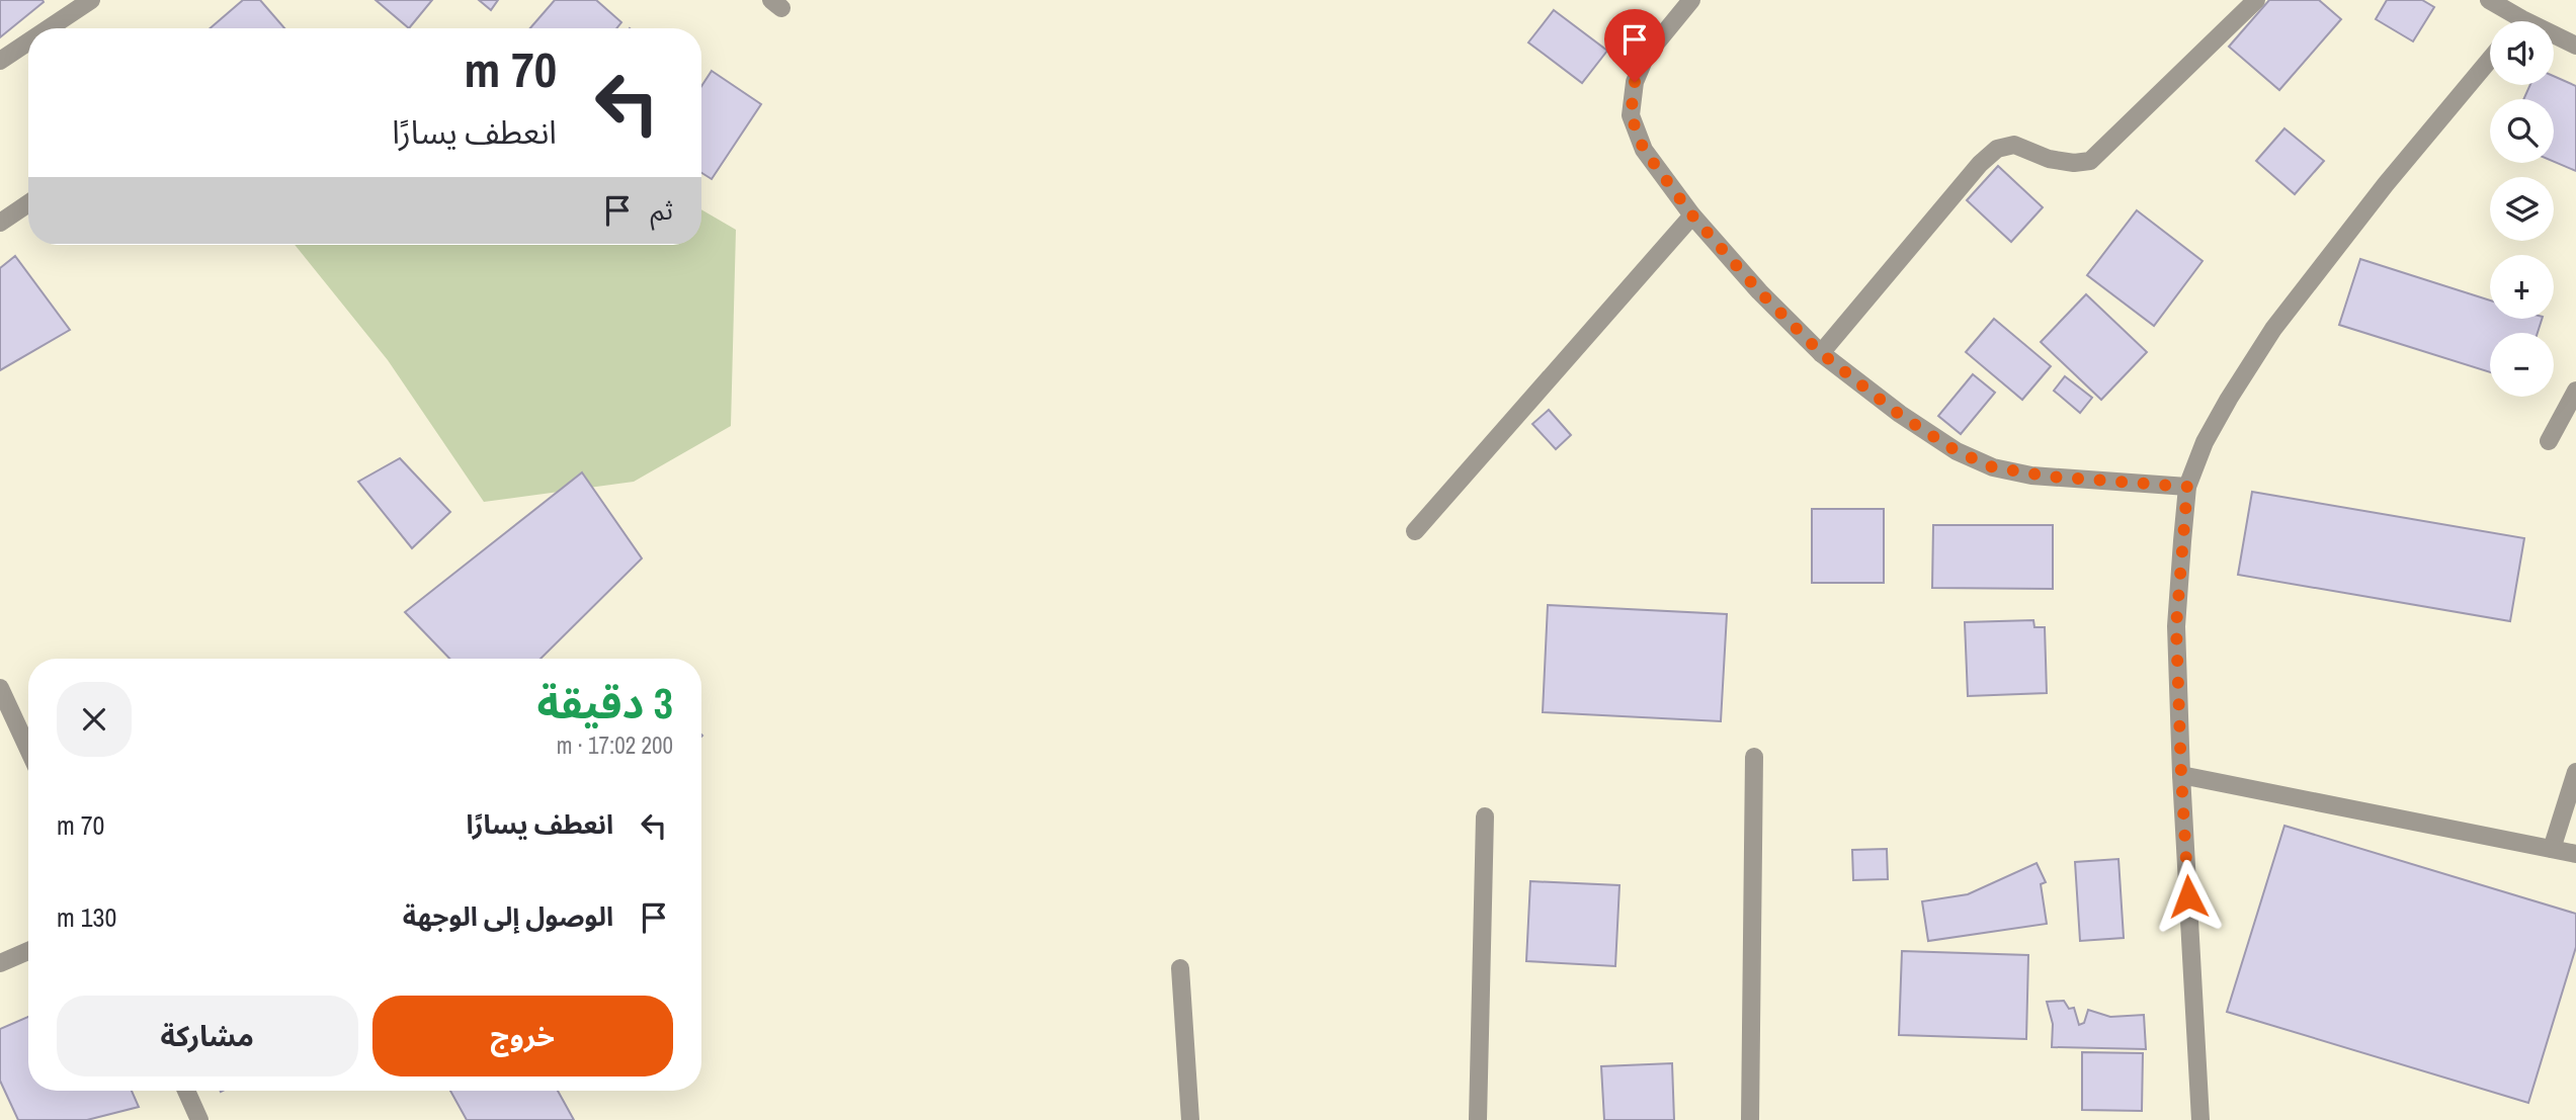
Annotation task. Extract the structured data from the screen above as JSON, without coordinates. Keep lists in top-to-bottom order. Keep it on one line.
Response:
{"page":{"map_buttons":["+","−"],"turn":["70 m","انعطف يسارًا"],"then":"ثم","heading":["3 دقيقة","200 m · 17:02"],"list":[{"name":"انعطف يسارًا","value":"70 m"},{"name":"الوصول إلى الوجهة","value":"130 m"}],"buttons":["خروج","مشاركة"]}}
